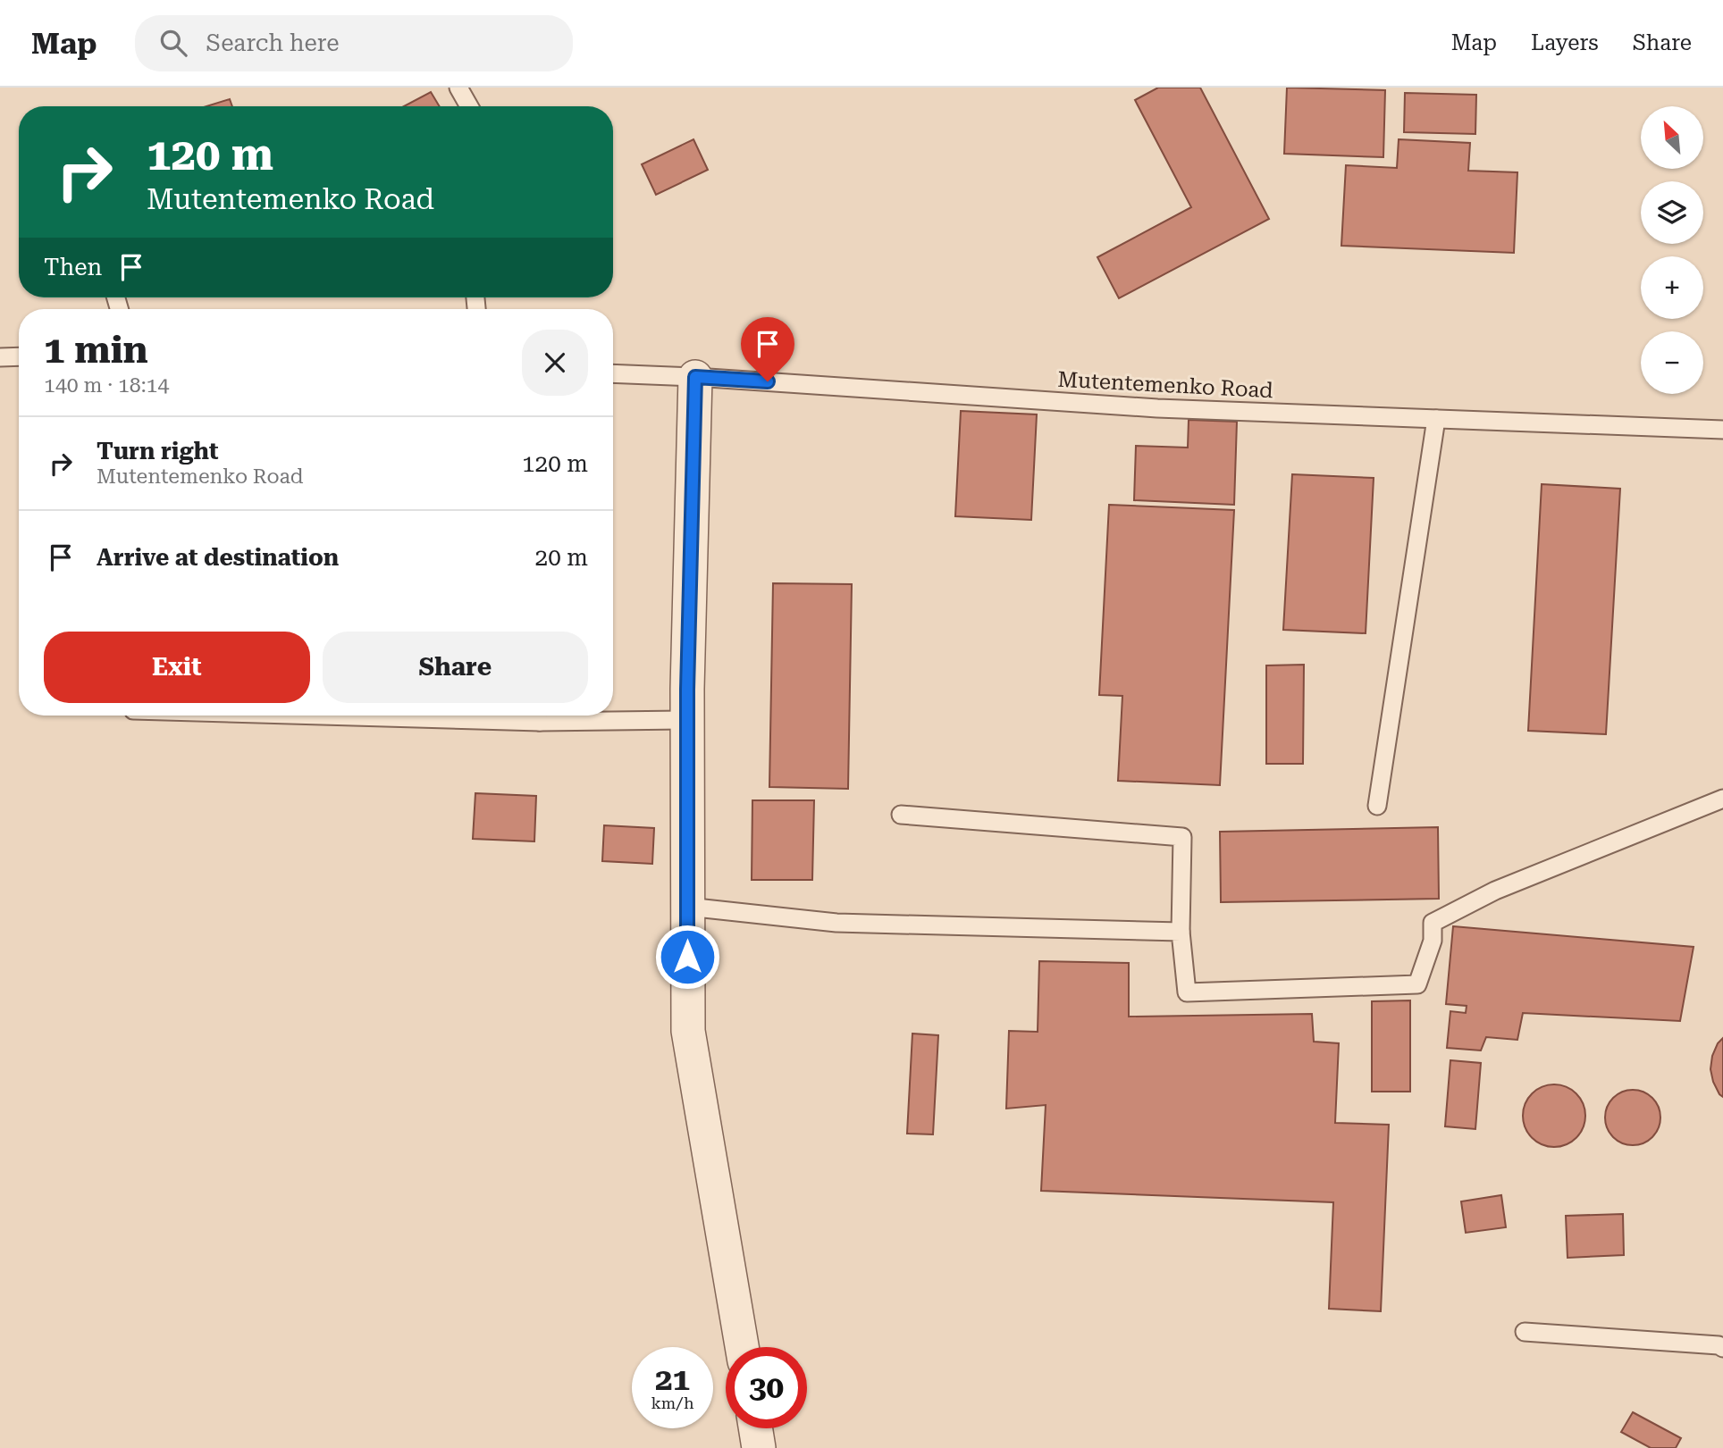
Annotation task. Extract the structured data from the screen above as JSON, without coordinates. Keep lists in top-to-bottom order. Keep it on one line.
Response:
{"streets":{"lane":["Mutentemenko Road"]},"north":"top left","page":{"header":"Map","search":"Search here","nav":["Map","Layers","Share"],"map_buttons":["+","−"],"turn":["120 m","Mutentemenko Road"],"then":"Then","heading":["1 min","140 m · 18:14"],"list":[{"name":"Turn right","note":"Mutentemenko Road","value":"120 m"},{"name":"Arrive at destination","value":"20 m"}],"buttons":["Exit","Share"],"speed":"21 km/h","limit":"30"}}
